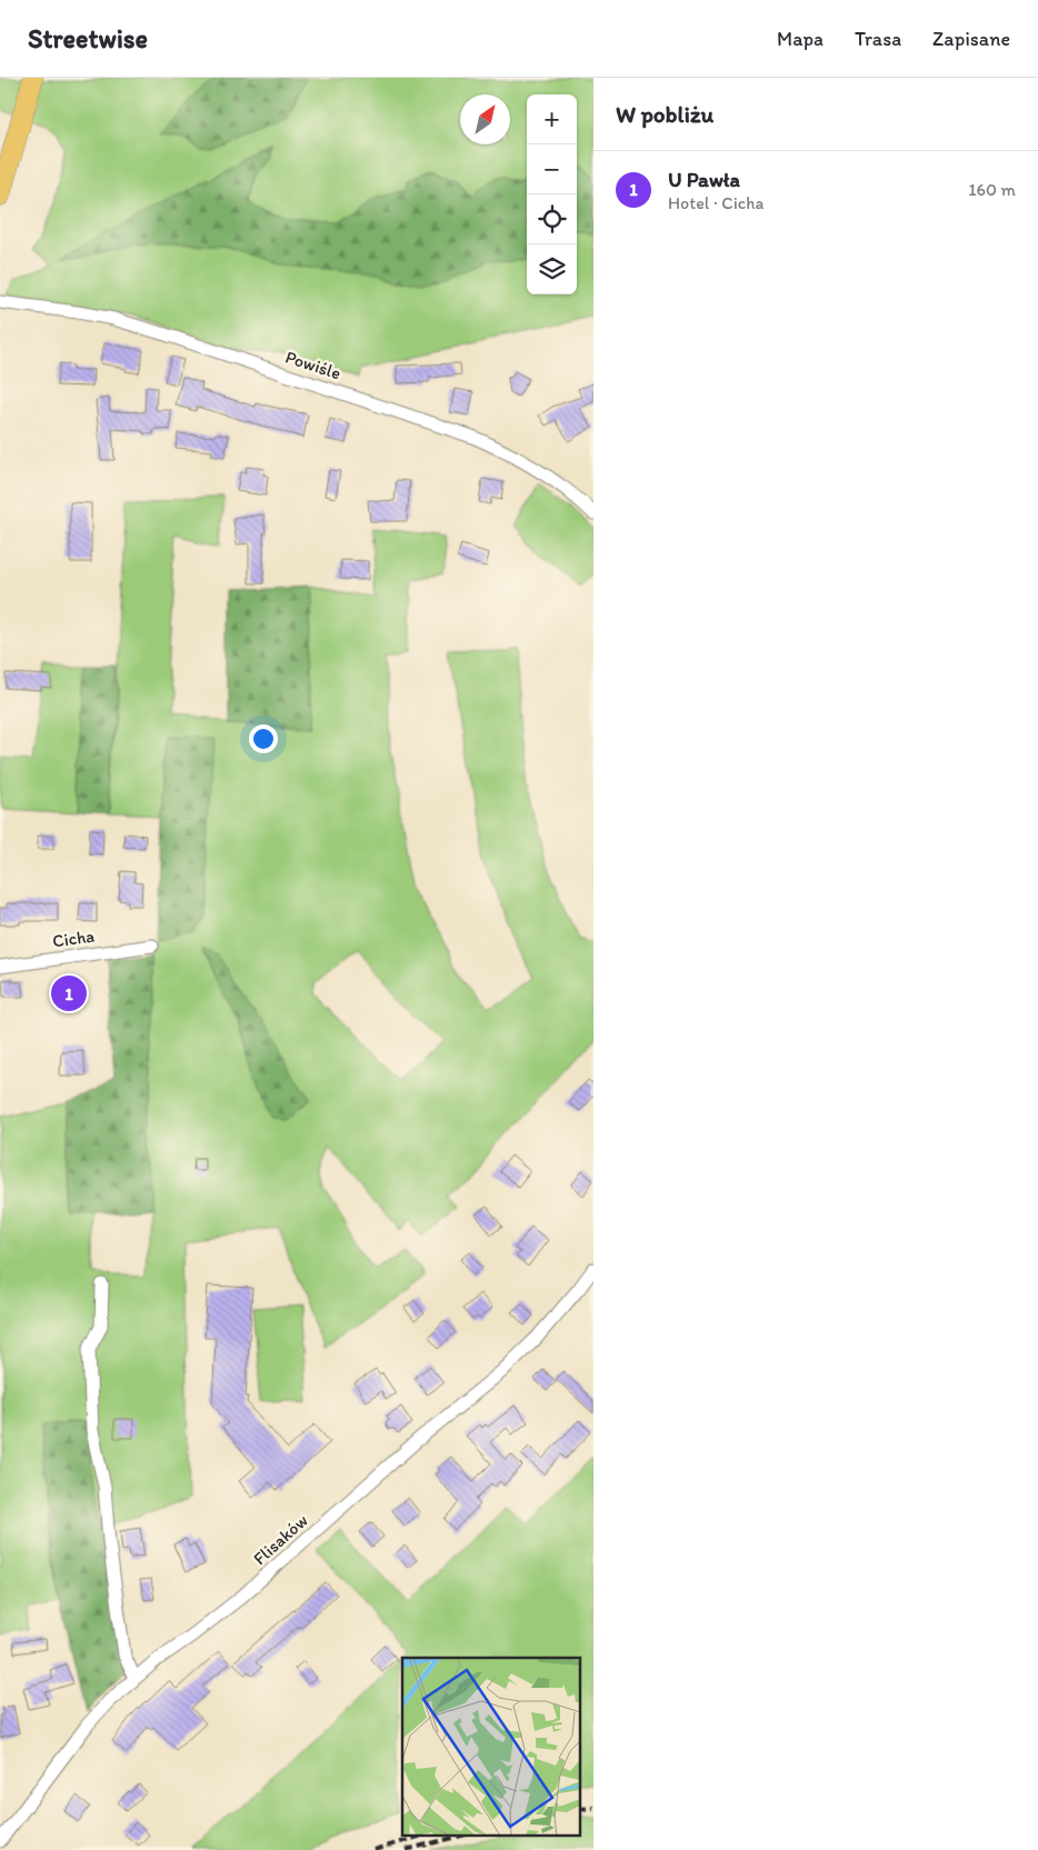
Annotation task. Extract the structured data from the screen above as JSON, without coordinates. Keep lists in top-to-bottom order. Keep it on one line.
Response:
{"streets":{"street":["Powiśle","Cicha","Flisaków"]},"north":"top right","page":{"header":"Streetwise","nav":["Mapa","Trasa","Zapisane"],"heading":"W pobliżu","map_buttons":["+","−"],"list":[{"mark":"1","name":"U Pawła","note":"Hotel · Cicha","value":"160 m"}],"pins":"1"}}
